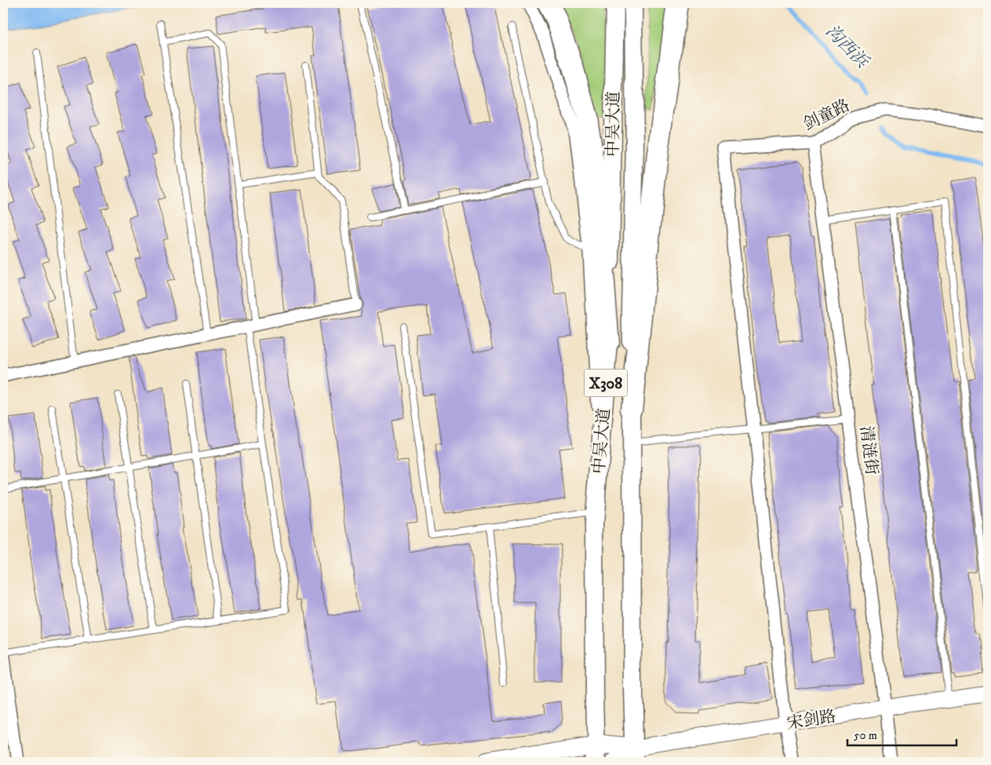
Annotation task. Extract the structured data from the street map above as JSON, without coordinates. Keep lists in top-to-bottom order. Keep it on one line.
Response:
{"streets":{"main road":["中吴大道","X308","宋剑路"],"street":["剑童路","清涟街"]},"crossings":[["剑童路","清涟街"],["中吴大道","宋剑路"],["清涟街","宋剑路"]],"water":["沟西浜"],"scale_bar":"50 m"}
